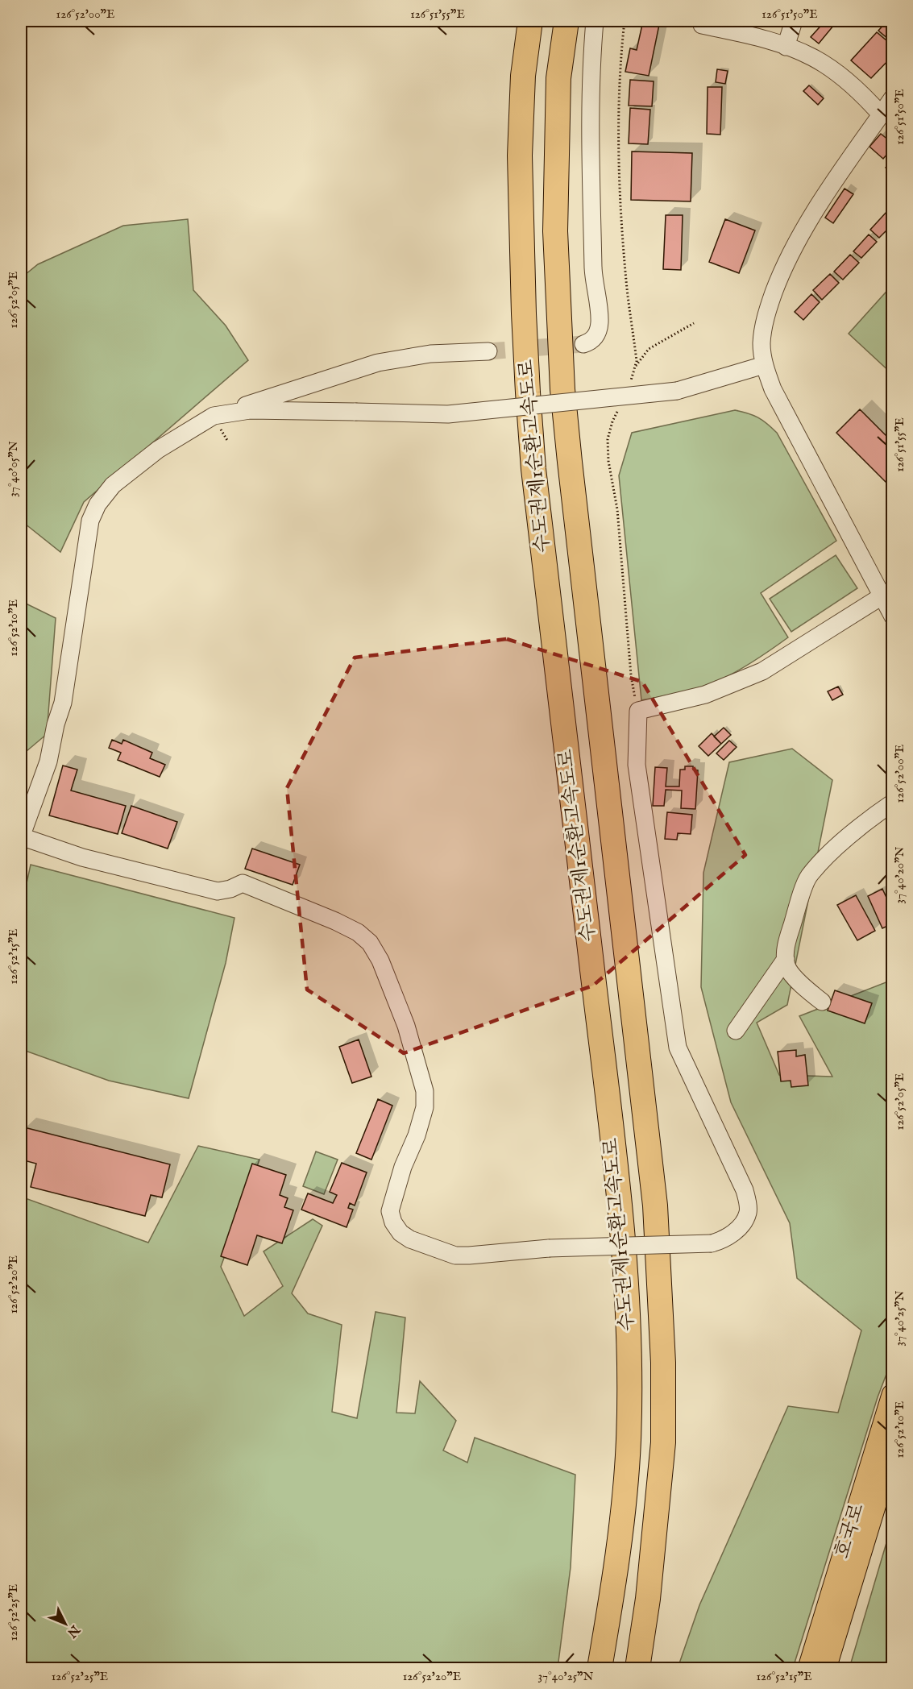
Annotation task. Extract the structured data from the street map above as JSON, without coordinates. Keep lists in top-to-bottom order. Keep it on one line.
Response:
{"streets":{"highway":["수도권제1순환고속도로"],"main road":["호국로"]},"north":"bottom right","coordinates":["126°52'00\"E","126°51'55\"E","126°51'50\"E","126°52'05\"E","37°40'05\"N","126°52'10\"E","37°40'20\"N","126°52'15\"E","126°52'20\"E","37°40'25\"N","126°52'25\"E"]}
